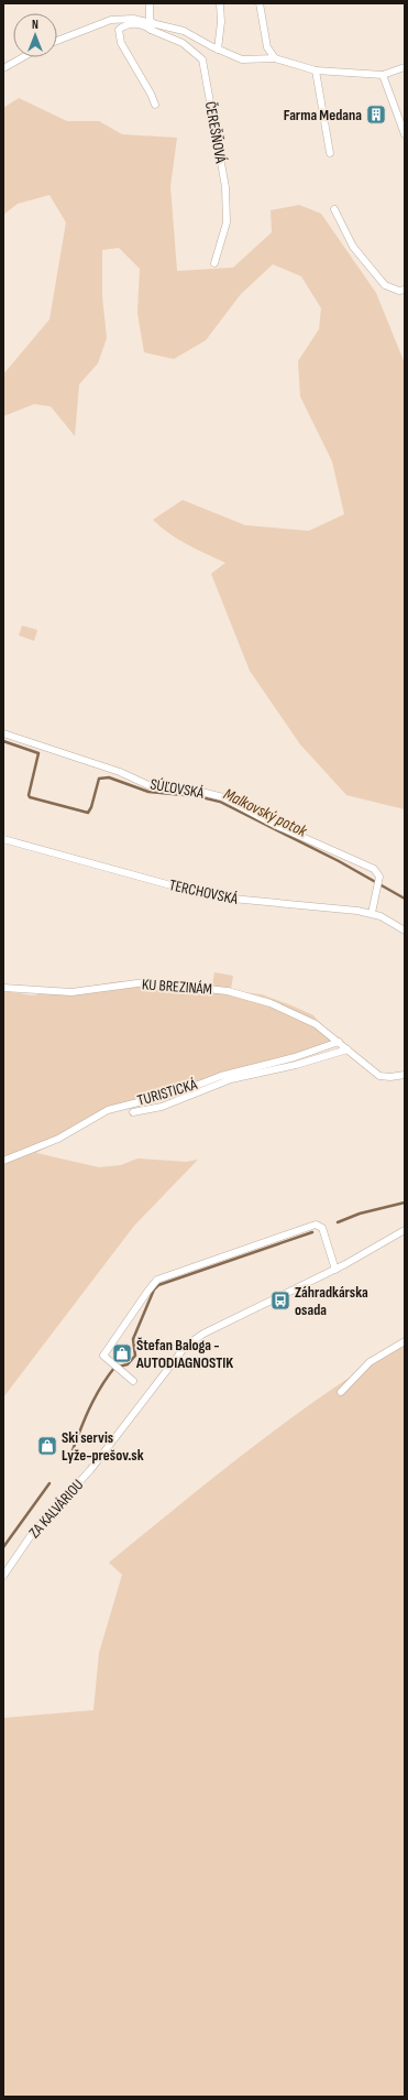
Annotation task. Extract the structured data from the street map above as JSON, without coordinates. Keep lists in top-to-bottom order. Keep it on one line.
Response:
{"streets":{"street":["ČEREŠŇOVÁ","SÚĽOVSKÁ","TERCHOVSKÁ","KU BREZINÁM","TURISTICKÁ","ZA KALVÁRIOU"]},"crossings":[["SÚĽOVSKÁ","TERCHOVSKÁ"],["KU BREZINÁM","TURISTICKÁ"]],"water":["Malkovský potok"],"places":{"building":["Farma Medana"],"bus stop":["Záhradkárska osada"],"shop":["Štefan Baloga - AUTODIAGNOSTIK","Ski servis Lyže-prešov.sk"]},"north":"top"}
